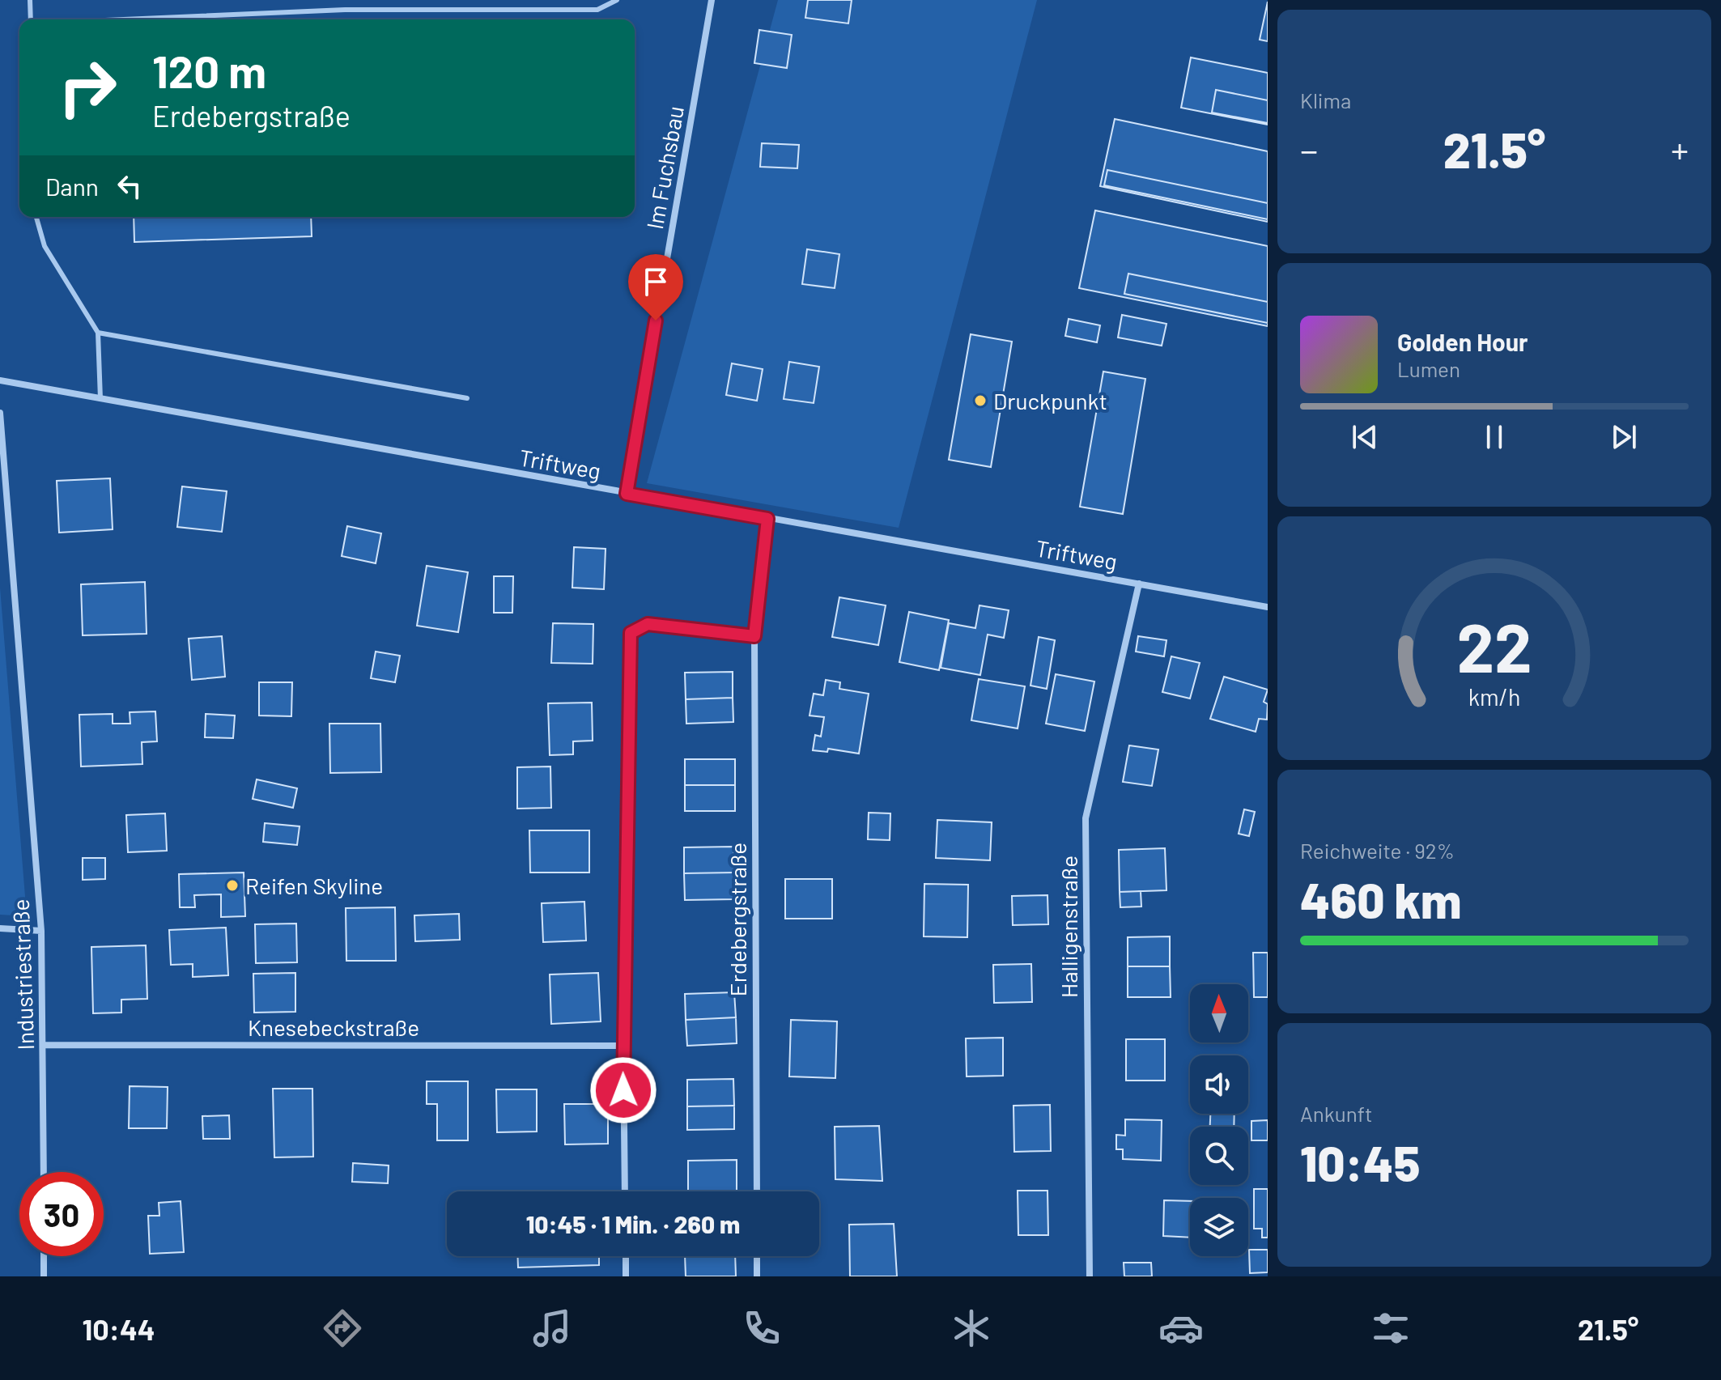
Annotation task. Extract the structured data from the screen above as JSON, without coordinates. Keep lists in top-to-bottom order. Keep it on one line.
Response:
{"streets":{"street":["Im Fuchsbau","Triftweg","Erdebergstraße","Halligenstraße","Industriestraße","Knesebeckstraße"]},"crossings":[["Im Fuchsbau","Triftweg"],["Triftweg","Erdebergstraße"],["Triftweg","Halligenstraße"],["Industriestraße","Knesebeckstraße"]],"places":["Druckpunkt","Reifen Skyline"],"north":"top","page":{"tile":["Klima",["Reichweite · 92%","460 km"],["Ankunft","10:45"]],"turn":["120 m","Erdebergstraße"],"heat":["−","21.5°","+"],"then":"Dann","song":["Golden Hour","Lumen"],"limit":"30","trip":"10:45 · 1 Min. · 260 m","tabs":["10:44","21.5°"],"gauge":["22","km/h"]}}
